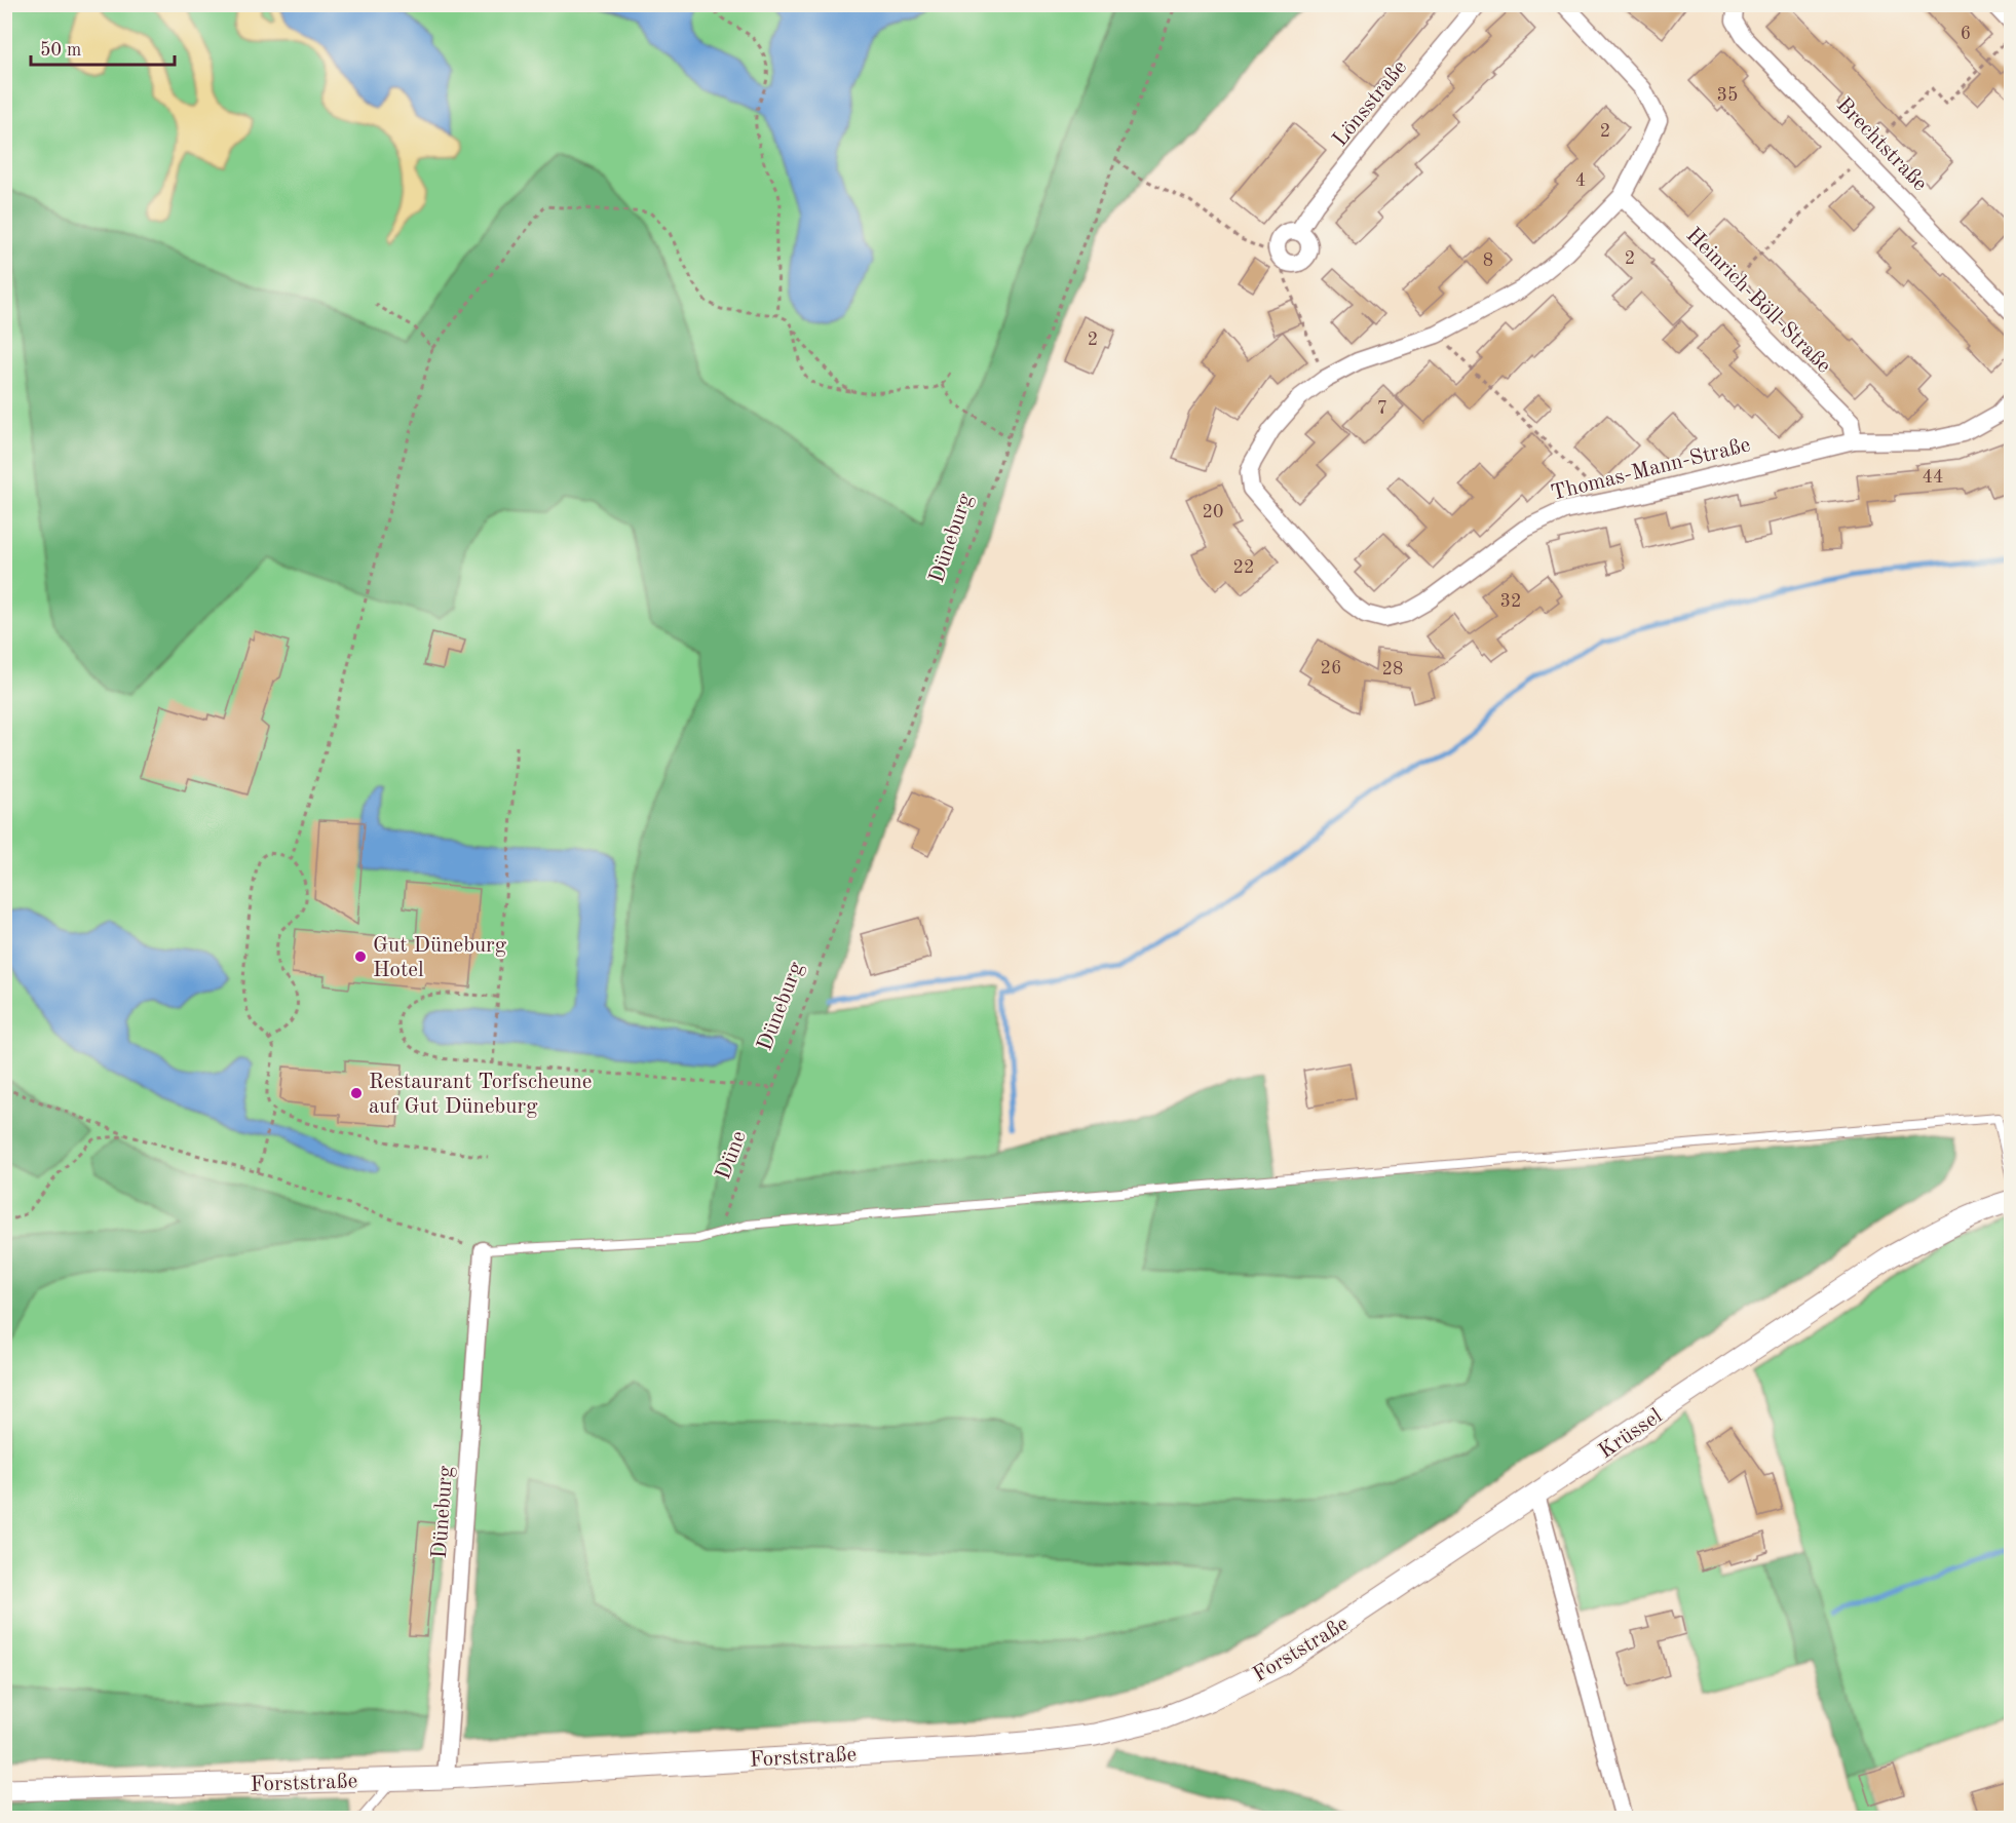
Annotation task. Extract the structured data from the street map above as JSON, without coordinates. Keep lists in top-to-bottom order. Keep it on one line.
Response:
{"streets":{"street":["Lönsstraße","Brechtstraße","Heinrich-Böll-Straße","Thomas-Mann-Straße","Düneburg","Krüssel","Forststraße"],"path":["Düne"]},"crossings":[["Heinrich-Böll-Straße","Thomas-Mann-Straße"],["Düneburg","Düne"],["Düneburg","Forststraße"],["Krüssel","Forststraße"]],"places":["Gut Düneburg Hotel","Restaurant Torfscheune auf Gut Düneburg"],"house_numbers":["6","35","2","4","2","8","2","7","44","20","22","32","26","28"],"scale_bar":"50 m"}
